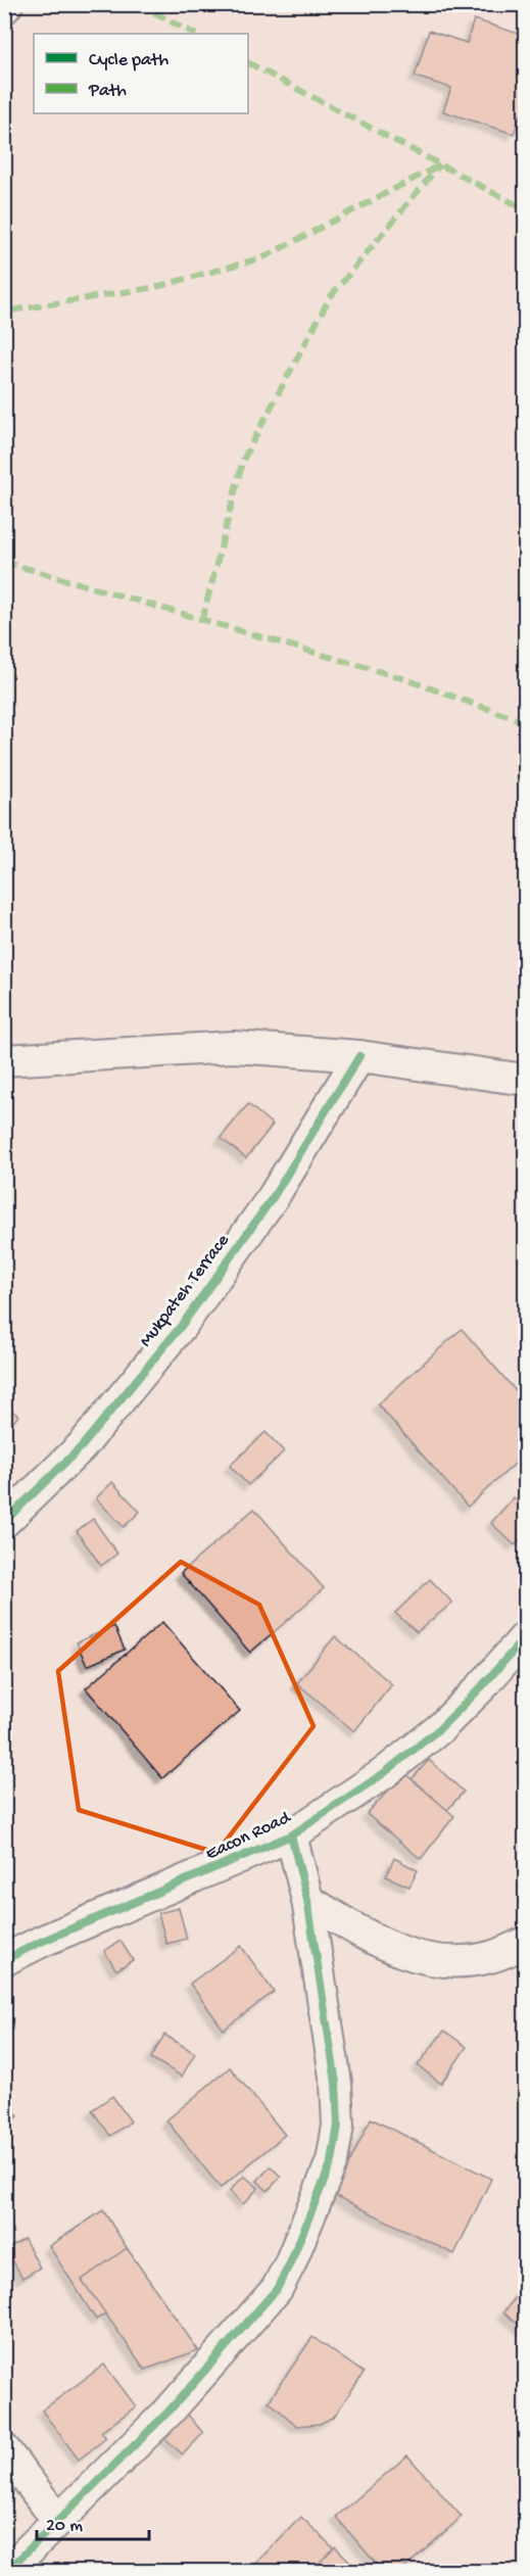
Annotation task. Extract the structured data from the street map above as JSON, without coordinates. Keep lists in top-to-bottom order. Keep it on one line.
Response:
{"streets":{"street":["Mukpateh Terrace","Eacon Road"]},"legend":["Cycle path","Path"],"scale_bar":"20 m"}
